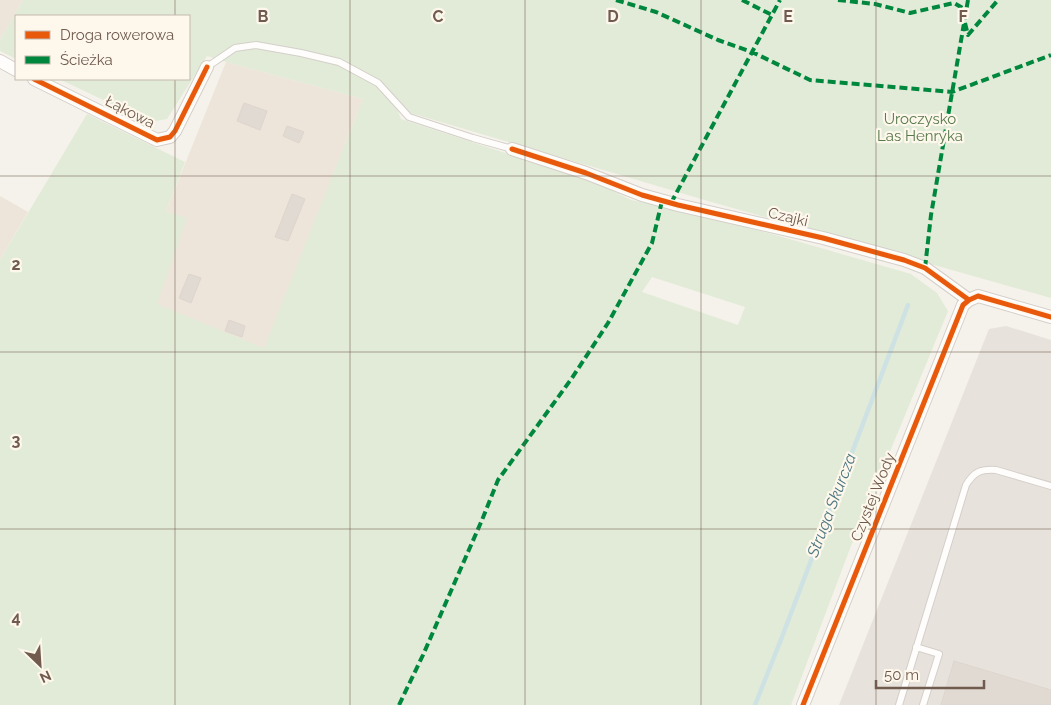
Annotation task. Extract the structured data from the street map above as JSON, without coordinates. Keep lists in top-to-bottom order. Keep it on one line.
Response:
{"streets":{"street":["Łąkowa","Czajki","Czystej Wody"]},"crossings":[["Czajki","Czystej Wody"]],"water":["Struga Skurcza"],"parks":["Uroczysko Las Henryka"],"legend":["Droga rowerowa","Ścieżka"],"scale_bar":"50 m","north":"bottom right","grid":{"columns":["B","C","D","E","F"],"rows":["2","3","4"]}}
